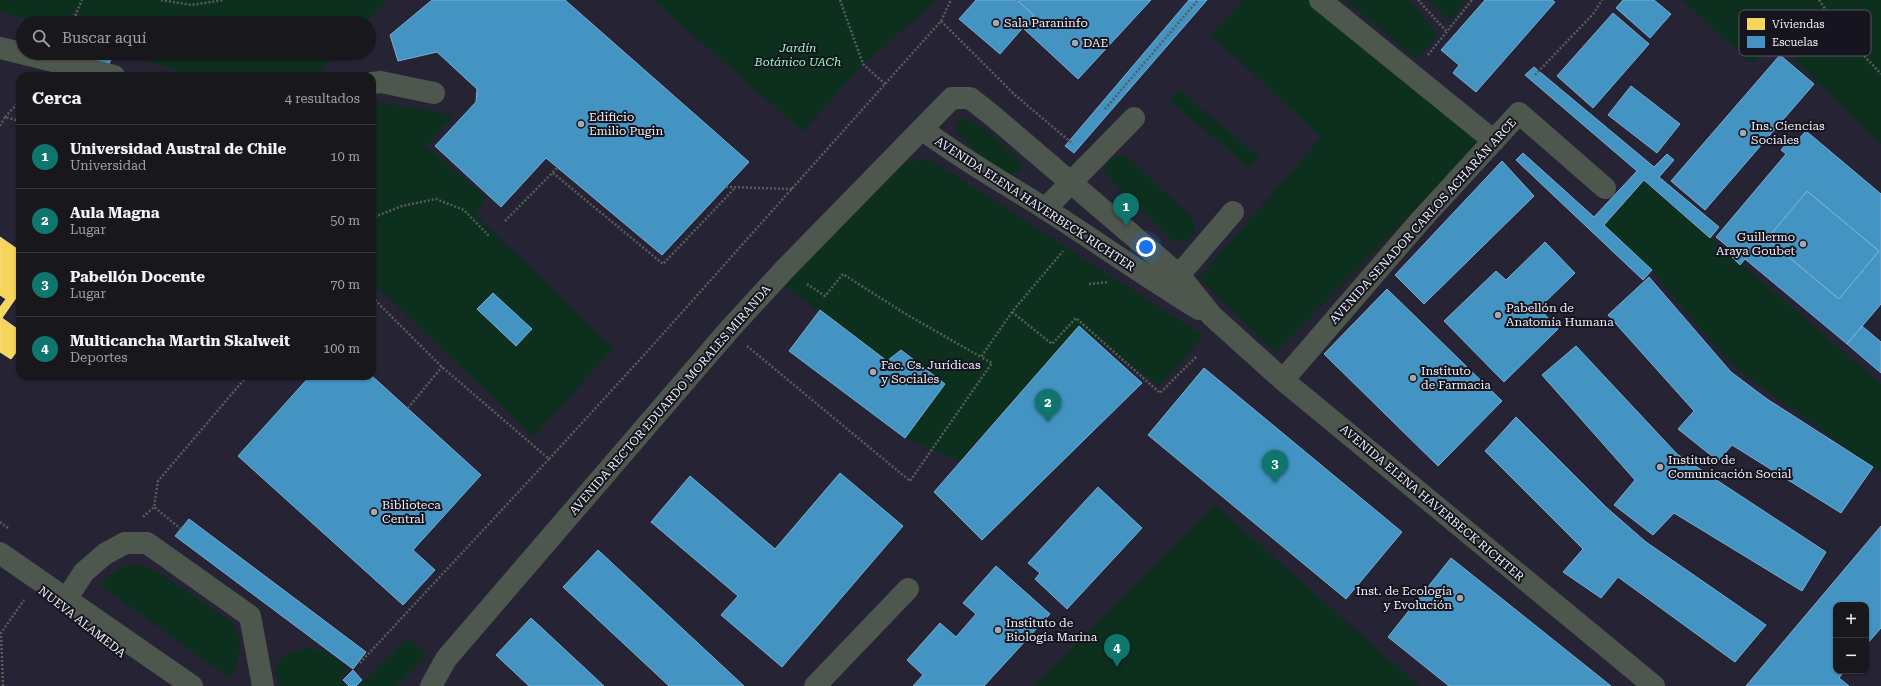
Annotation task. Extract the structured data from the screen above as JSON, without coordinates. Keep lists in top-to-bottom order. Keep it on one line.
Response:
{"streets":{"lane":["AVENIDA ELENA HAVERBECK RICHTER","AVENIDA SENADOR CARLOS ACHARÁN ARCE","AVENIDA RECTOR EDUARDO MORALES MIRANDA"],"path":["NUEVA ALAMEDA"]},"crossings":[["AVENIDA ELENA HAVERBECK RICHTER","AVENIDA SENADOR CARLOS ACHARÁN ARCE"],["AVENIDA ELENA HAVERBECK RICHTER","AVENIDA RECTOR EDUARDO MORALES MIRANDA"]],"parks":["Jardín Botánico UACh"],"places":["Sala Paraninfo","DAE","Edificio Emilio Pugin","Ins. Ciencias Sociales","Guillermo Araya Goubet","Pabellón de Anatomía Humana","Fac. Cs. Jurídicas y Sociales","Instituto de Farmacia","Instituto de Comunicación Social","Biblioteca Central","Inst. de Ecología y Evolución","Instituto de Biología Marina"],"legend":["Viviendas","Escuelas"],"page":{"search":"Buscar aquí","heading":["Cerca","4 resultados"],"list":[{"mark":"1","name":"Universidad Austral de Chile","note":"Universidad","value":"10 m"},{"mark":"2","name":"Aula Magna","note":"Lugar","value":"50 m"},{"mark":"3","name":"Pabellón Docente","note":"Lugar","value":"70 m"},{"mark":"4","name":"Multicancha Martin Skalweit","note":"Deportes","value":"100 m"}],"pins":["1","2","3","4"],"map_buttons":["+","−"]}}
